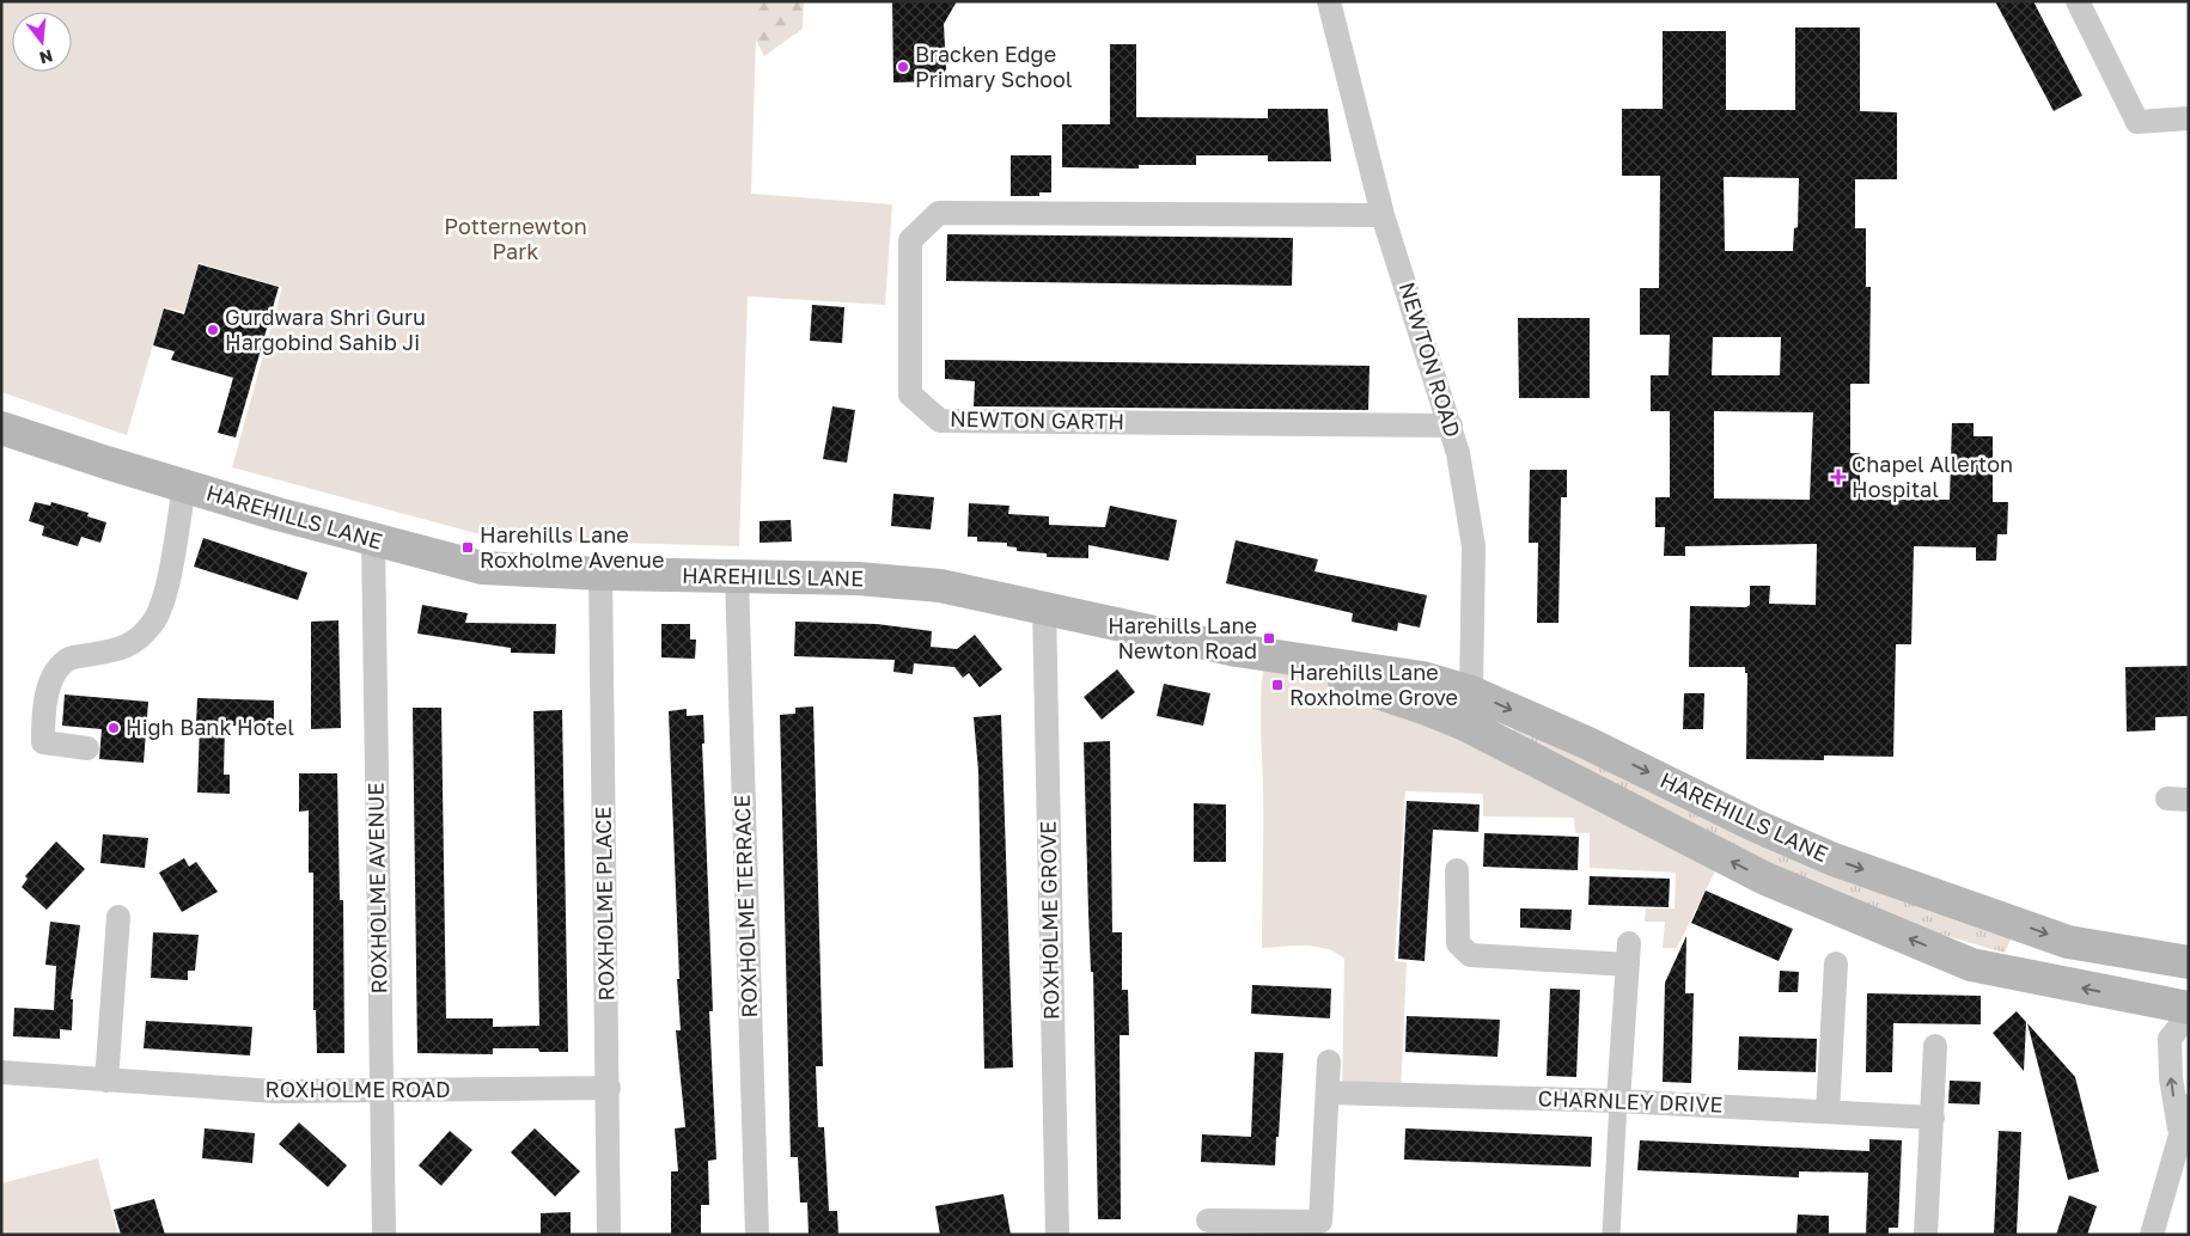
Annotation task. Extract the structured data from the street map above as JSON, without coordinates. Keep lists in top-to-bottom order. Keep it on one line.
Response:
{"streets":{"main road":["HAREHILLS LANE"],"street":["NEWTON ROAD","NEWTON GARTH","ROXHOLME AVENUE","ROXHOLME PLACE","ROXHOLME TERRACE","ROXHOLME GROVE","ROXHOLME ROAD","CHARNLEY DRIVE"]},"crossings":[["NEWTON ROAD","NEWTON GARTH"],["NEWTON ROAD","HAREHILLS LANE"],["HAREHILLS LANE","ROXHOLME AVENUE"],["HAREHILLS LANE","ROXHOLME PLACE"],["HAREHILLS LANE","ROXHOLME TERRACE"],["HAREHILLS LANE","ROXHOLME GROVE"],["ROXHOLME AVENUE","ROXHOLME ROAD"],["ROXHOLME PLACE","ROXHOLME ROAD"]],"parks":["Potternewton Park"],"places":{"other":["Bracken Edge Primary School","Gurdwara Shri Guru Hargobind Sahib Ji","High Bank Hotel"],"health":["Chapel Allerton Hospital"],"transit":["Harehills Lane Roxholme Avenue","Harehills Lane Newton Road","Harehills Lane Roxholme Grove"]},"north":"bottom"}
